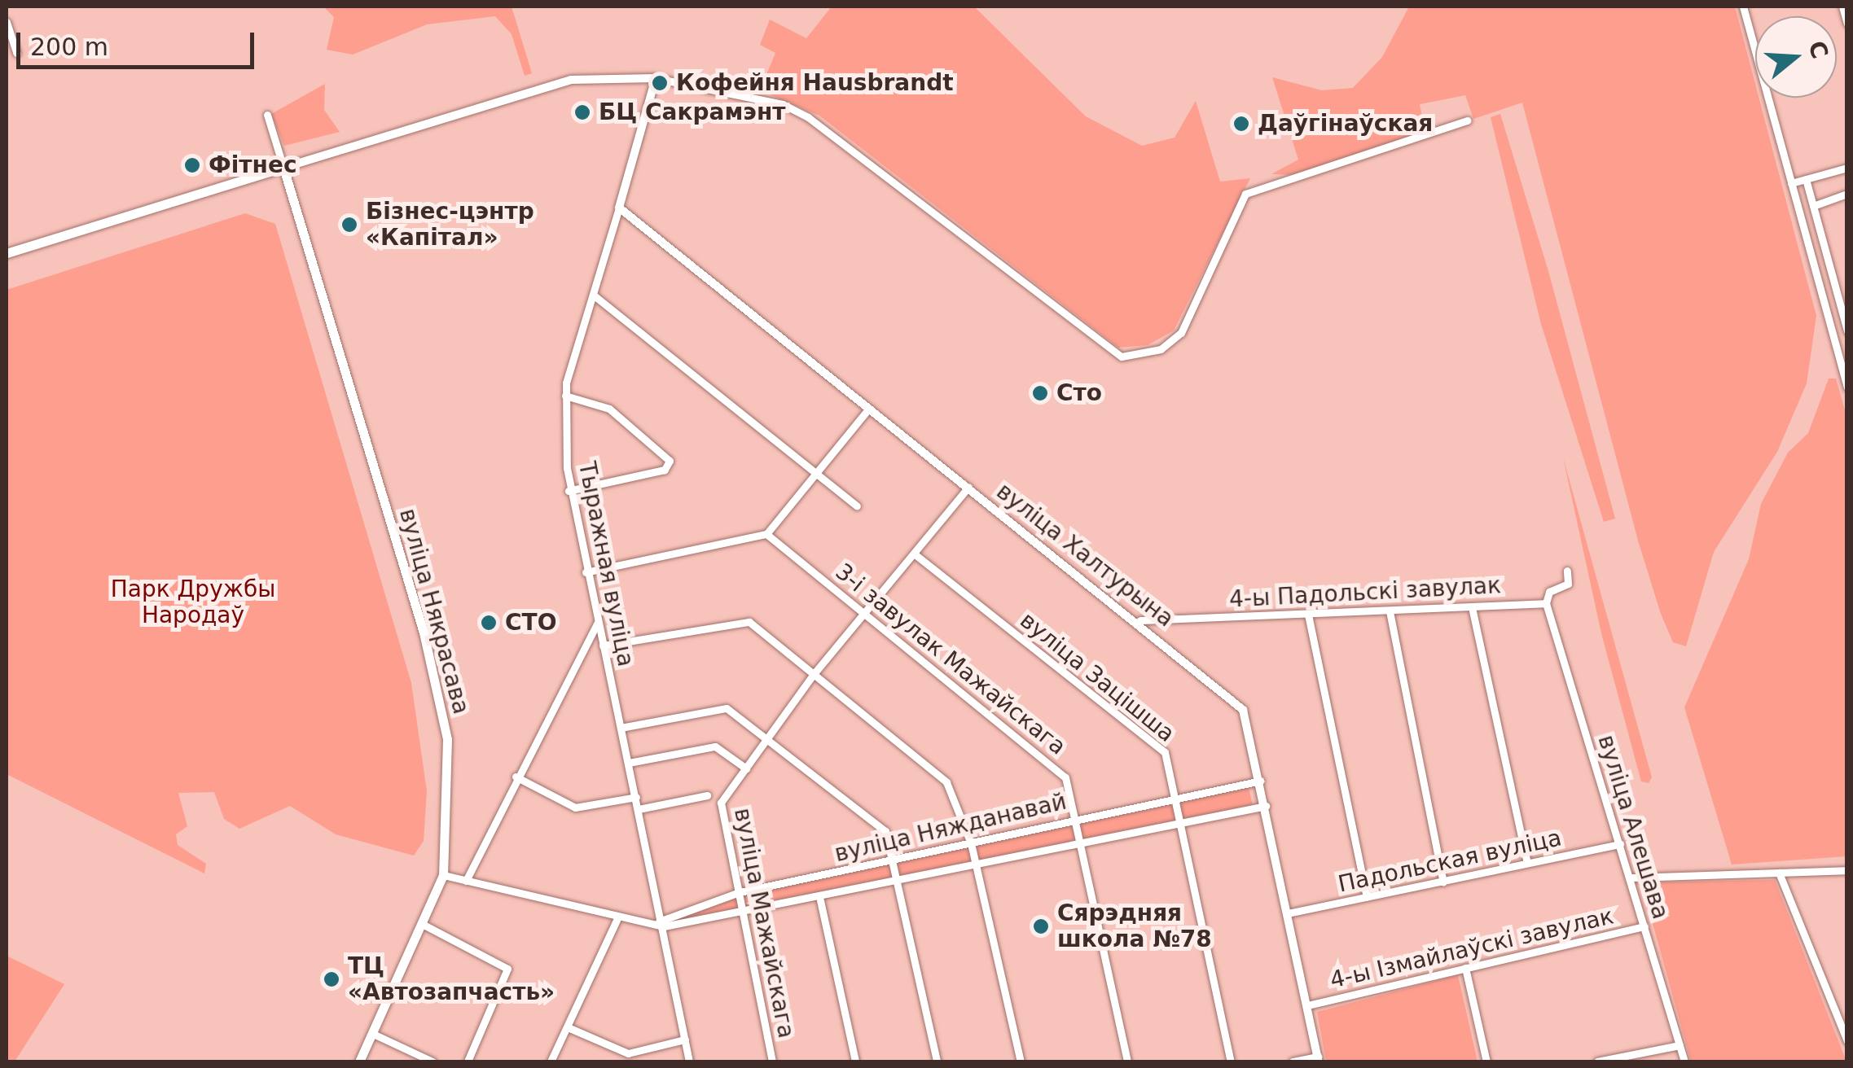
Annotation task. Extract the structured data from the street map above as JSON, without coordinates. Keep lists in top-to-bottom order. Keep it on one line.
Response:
{"streets":{"main road":["вуліца Някрасава"],"street":["вуліца Халтурына","Тыражная вуліца","4-ы Падольскі завулак","3-і завулак Мажайскага","вуліца Зацішша","вуліца Алешава","вуліца Няжданавай","Падольская вуліца","вуліца Мажайскага","4-ы Ізмайлаўскі завулак"]},"crossings":[["вуліца Халтурына","Тыражная вуліца"],["вуліца Халтурына","4-ы Падольскі завулак"],["вуліца Халтурына","вуліца Няжданавай"],["вуліца Халтурына","Падольская вуліца"],["вуліца Халтурына","вуліца Мажайскага"],["вуліца Халтурына","4-ы Ізмайлаўскі завулак"],["Тыражная вуліца","вуліца Няжданавай"],["4-ы Падольскі завулак","вуліца Алешава"],["вуліца Някрасава","вуліца Няжданавай"],["3-і завулак Мажайскага","вуліца Няжданавай"],["3-і завулак Мажайскага","вуліца Мажайскага"],["вуліца Зацішша","вуліца Няжданавай"],["вуліца Зацішша","вуліца Мажайскага"],["вуліца Алешава","Падольская вуліца"],["вуліца Алешава","4-ы Ізмайлаўскі завулак"],["вуліца Няжданавай","вуліца Мажайскага"]],"parks":["Парк Дружбы Народаў"],"places":["Кофейня Hausbrandt","БЦ Сакрамэнт","Даўгінаўская","Фітнес","Бізнес-цэнтр «Капітал»","Сто","СТО","Сярэдняя школа №78","ТЦ «Автозапчасть»"],"scale_bar":"200 m","north":"right"}
